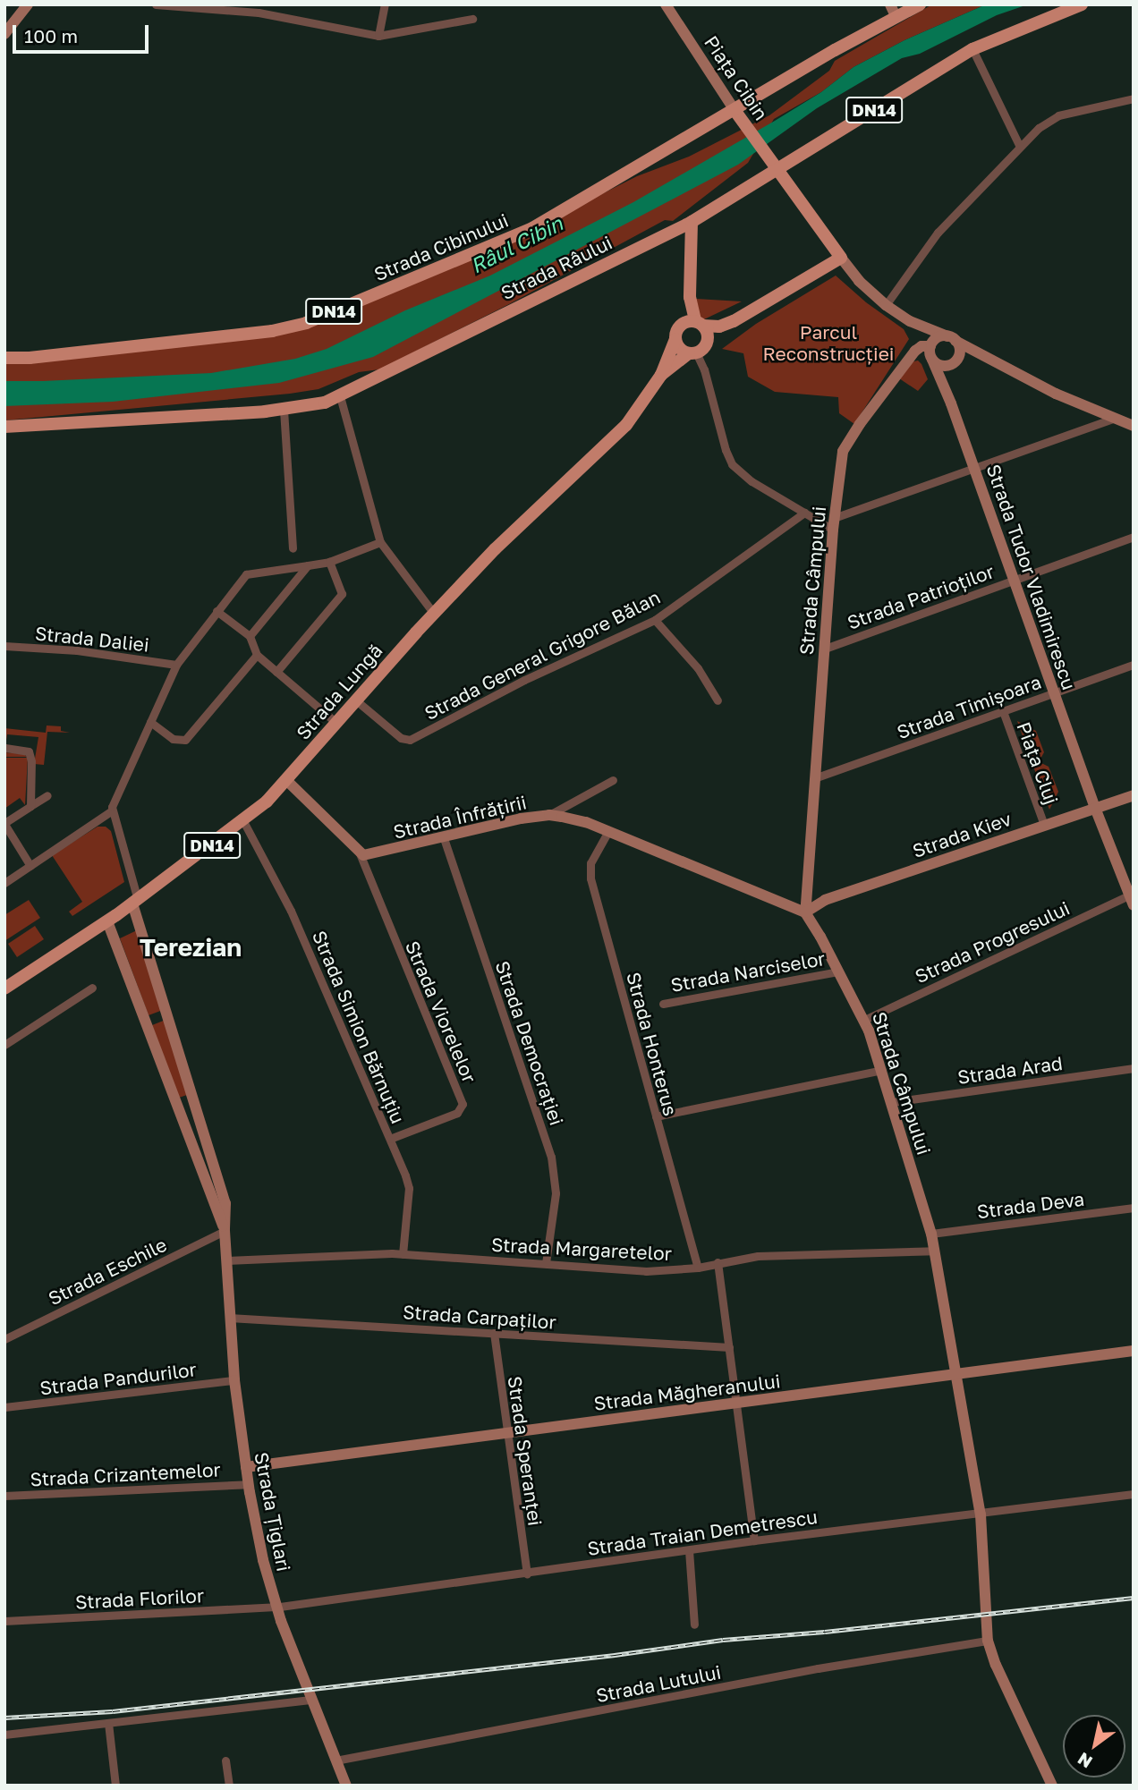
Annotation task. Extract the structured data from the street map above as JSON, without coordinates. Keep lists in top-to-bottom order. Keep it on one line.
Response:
{"streets":{"main road":["Piața Cibin","DN14","Strada Cibinului","Strada Râului","Strada Lungă"],"street":["Strada Tudor Vladimirescu","Strada Câmpului","Strada Patrioților","Strada Daliei","Strada General Grigore Bălan","Strada Timișoara","Piața Cluj","Strada Înfrățirii","Strada Kiev","Strada Progresului","Strada Narciselor","Strada Viorelelor","Strada Simion Bărnuțiu","Strada Democrației","Strada Honterus","Strada Arad","Strada Deva","Strada Margaretelor","Strada Eschile","Strada Carpaților","Strada Pandurilor","Strada Măgheranului","Strada Speranței","Strada Crizantemelor","Strada Țiglari","Strada Traian Demetrescu","Strada Florilor","Strada Lutului"]},"crossings":[["Piața Cibin","Strada Cibinului"],["Piața Cibin","Strada Râului"],["DN14","Strada Cibinului"],["DN14","Strada Lungă"],["Strada Râului","Strada Lungă"],["Strada Tudor Vladimirescu","Strada Câmpului"],["Strada Tudor Vladimirescu","Strada Patrioților"],["Strada Tudor Vladimirescu","Strada Timișoara"],["Strada Tudor Vladimirescu","Strada Kiev"],["Strada Tudor Vladimirescu","Strada Progresului"],["Strada Câmpului","Strada Patrioților"],["Strada Câmpului","Strada Timișoara"],["Strada Câmpului","Strada Înfrățirii"],["Strada Câmpului","Strada Kiev"],["Strada Câmpului","Strada Progresului"],["Strada Câmpului","Strada Narciselor"],["Strada Câmpului","Strada Arad"],["Strada Câmpului","Strada Deva"],["Strada Câmpului","Strada Margaretelor"],["Strada Câmpului","Strada Măgheranului"],["Strada Câmpului","Strada Traian Demetrescu"],["Strada Câmpului","Strada Lutului"],["Strada General Grigore Bălan","Strada Lungă"],["Strada Lungă","Strada Simion Bărnuțiu"],["Strada Lungă","Strada Țiglari"],["Strada Timișoara","Piața Cluj"],["Piața Cluj","Strada Kiev"],["Strada Înfrățirii","Strada Kiev"],["Strada Înfrățirii","Strada Viorelelor"],["Strada Înfrățirii","Strada Democrației"],["Strada Înfrățirii","Strada Honterus"],["Strada Viorelelor","Strada Simion Bărnuțiu"],["Strada Simion Bărnuțiu","Strada Margaretelor"],["Strada Democrației","Strada Margaretelor"],["Strada Honterus","Strada Margaretelor"],["Strada Margaretelor","Strada Țiglari"],["Strada Eschile","Strada Țiglari"],["Strada Carpaților","Strada Speranței"],["Strada Carpaților","Strada Țiglari"],["Strada Pandurilor","Strada Țiglari"],["Strada Măgheranului","Strada Speranței"],["Strada Măgheranului","Strada Țiglari"],["Strada Speranței","Strada Traian Demetrescu"],["Strada Crizantemelor","Strada Țiglari"],["Strada Țiglari","Strada Traian Demetrescu"],["Strada Țiglari","Strada Florilor"],["Strada Țiglari","Strada Lutului"],["Strada Traian Demetrescu","Strada Florilor"]],"districts":["Terezian"],"water":["Râul Cibin"],"parks":["Parcul Reconstrucției"],"scale_bar":"100 m","north":"bottom left"}
